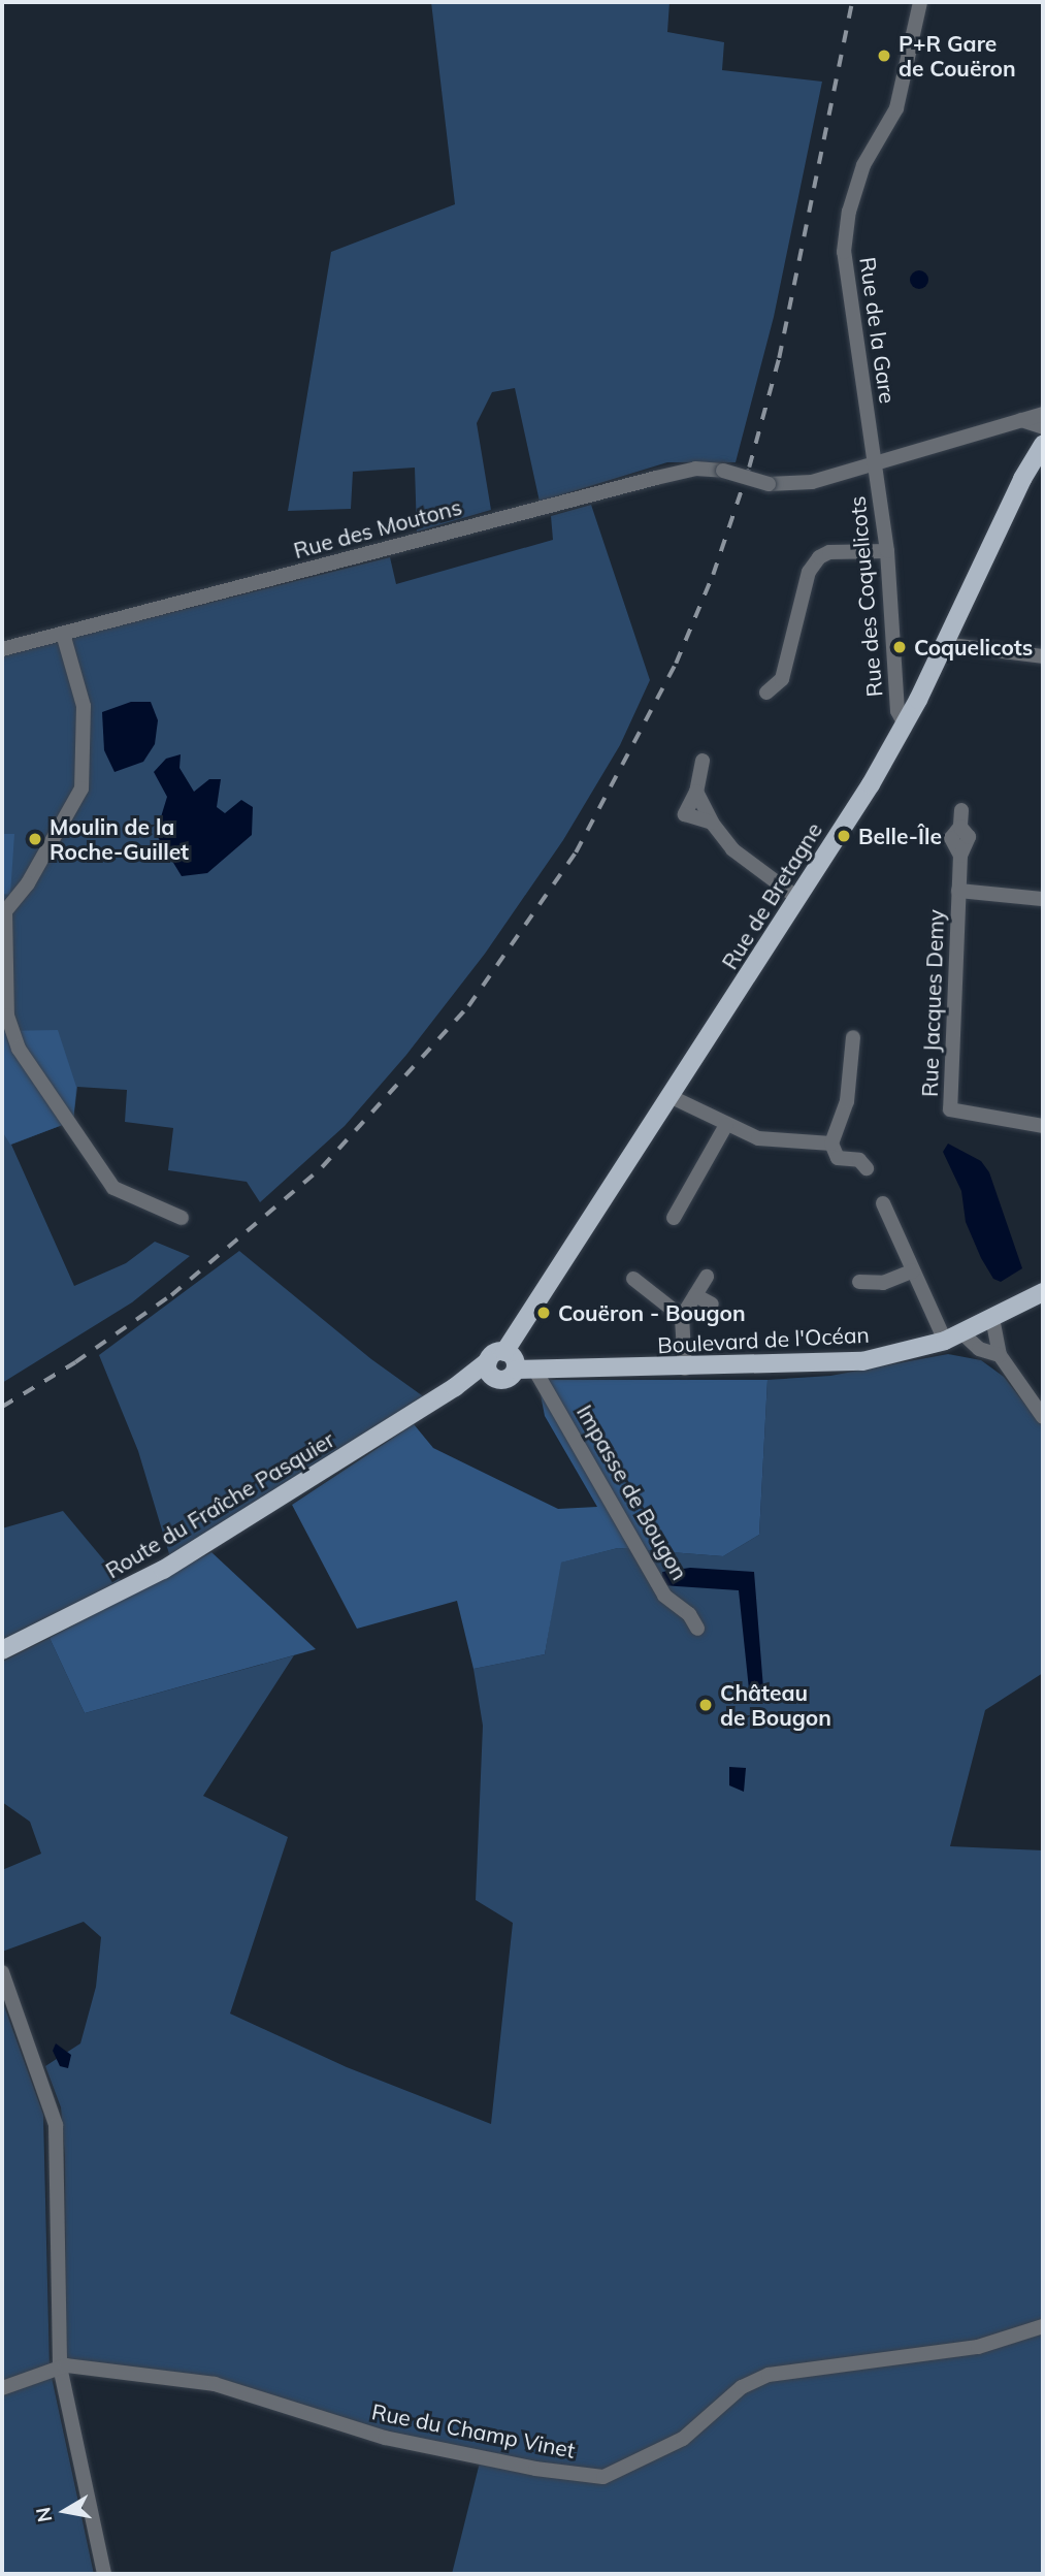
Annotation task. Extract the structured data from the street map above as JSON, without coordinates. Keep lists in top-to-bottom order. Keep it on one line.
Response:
{"streets":{"main road":["Rue de Bretagne","Boulevard de l'Océan","Route du Fraîche Pasquier"],"street":["Rue de la Gare","Rue des Moutons","Rue des Coquelicots","Rue Jacques Demy","Impasse de Bougon","Rue du Champ Vinet"]},"crossings":[["Rue de la Gare","Rue des Moutons"],["Rue de la Gare","Rue des Coquelicots"],["Rue des Moutons","Rue des Coquelicots"],["Rue des Coquelicots","Rue de Bretagne"],["Rue de Bretagne","Boulevard de l'Océan"],["Rue de Bretagne","Route du Fraîche Pasquier"],["Boulevard de l'Océan","Impasse de Bougon"],["Boulevard de l'Océan","Route du Fraîche Pasquier"]],"places":["P+R Gare de Couëron","Coquelicots","Belle-Île","Moulin de la Roche-Guillet","Couëron - Bougon","Château de Bougon"],"north":"left"}
